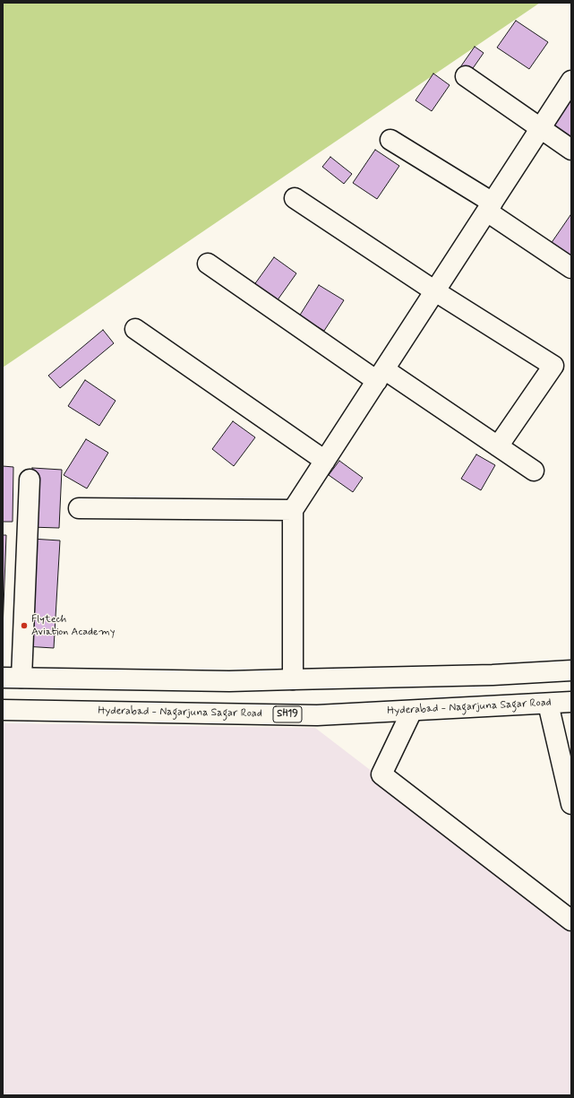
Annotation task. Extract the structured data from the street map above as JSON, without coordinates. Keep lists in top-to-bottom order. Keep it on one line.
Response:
{"streets":{"street":["Hyderabad - Nagarjuna Sagar Road","SH19"]},"places":["Flytech Aviation Academy"]}
